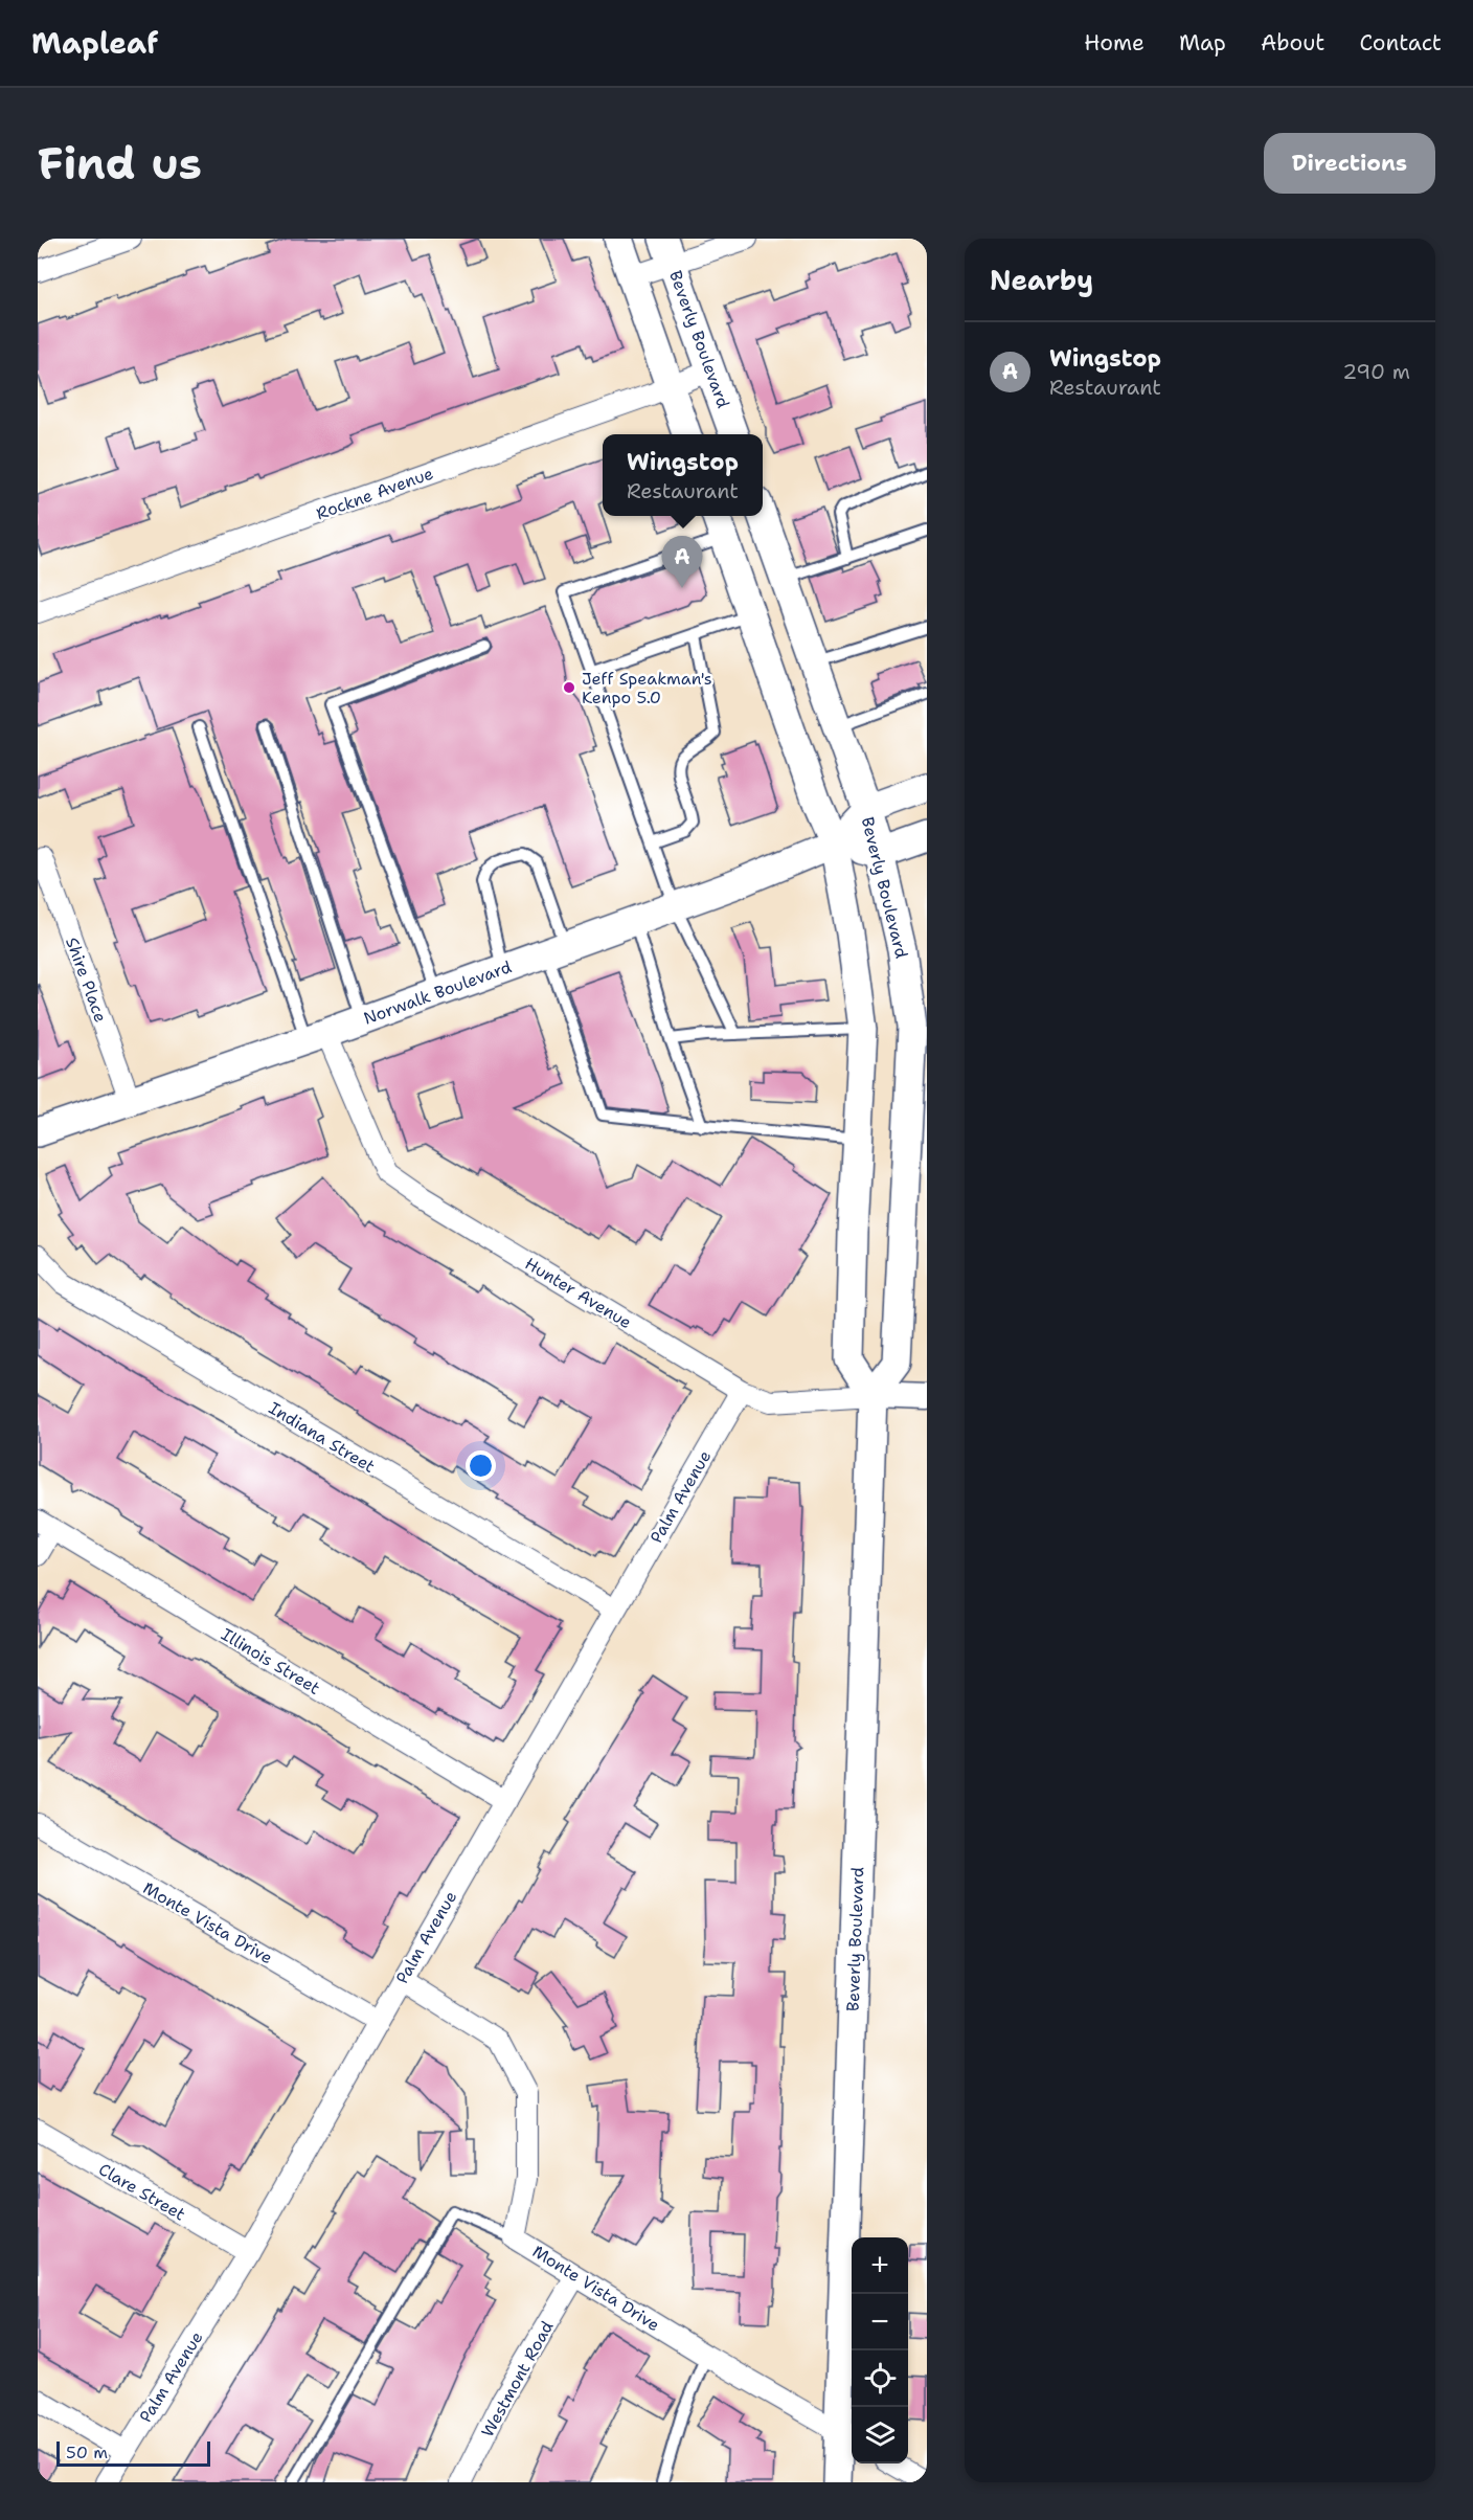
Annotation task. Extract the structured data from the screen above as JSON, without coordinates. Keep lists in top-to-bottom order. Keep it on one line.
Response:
{"streets":{"main road":["Beverly Boulevard","Norwalk Boulevard"],"street":["Rockne Avenue","Shire Place","Hunter Avenue","Indiana Street","Palm Avenue","Illinois Street","Monte Vista Drive","Clare Street","Westmont Road"]},"crossings":[["Beverly Boulevard","Rockne Avenue"],["Beverly Boulevard","Hunter Avenue"],["Beverly Boulevard","Monte Vista Drive"],["Shire Place","Norwalk Boulevard"],["Norwalk Boulevard","Hunter Avenue"],["Hunter Avenue","Palm Avenue"],["Indiana Street","Palm Avenue"],["Palm Avenue","Illinois Street"],["Palm Avenue","Monte Vista Drive"],["Palm Avenue","Clare Street"],["Monte Vista Drive","Westmont Road"]],"places":["Jeff Speakman's Kenpo 5.0"],"scale_bar":"50 m","page":{"header":"Mapleaf","nav":["Home","Map","About","Contact"],"buttons":"Directions","title":"Find us","heading":"Nearby","list":[{"mark":"A","name":"Wingstop","note":"Restaurant","value":"290 m"}],"popup":["Wingstop","Restaurant"],"pins":"A","map_buttons":["+","−"],"scale":"50 m"}}
